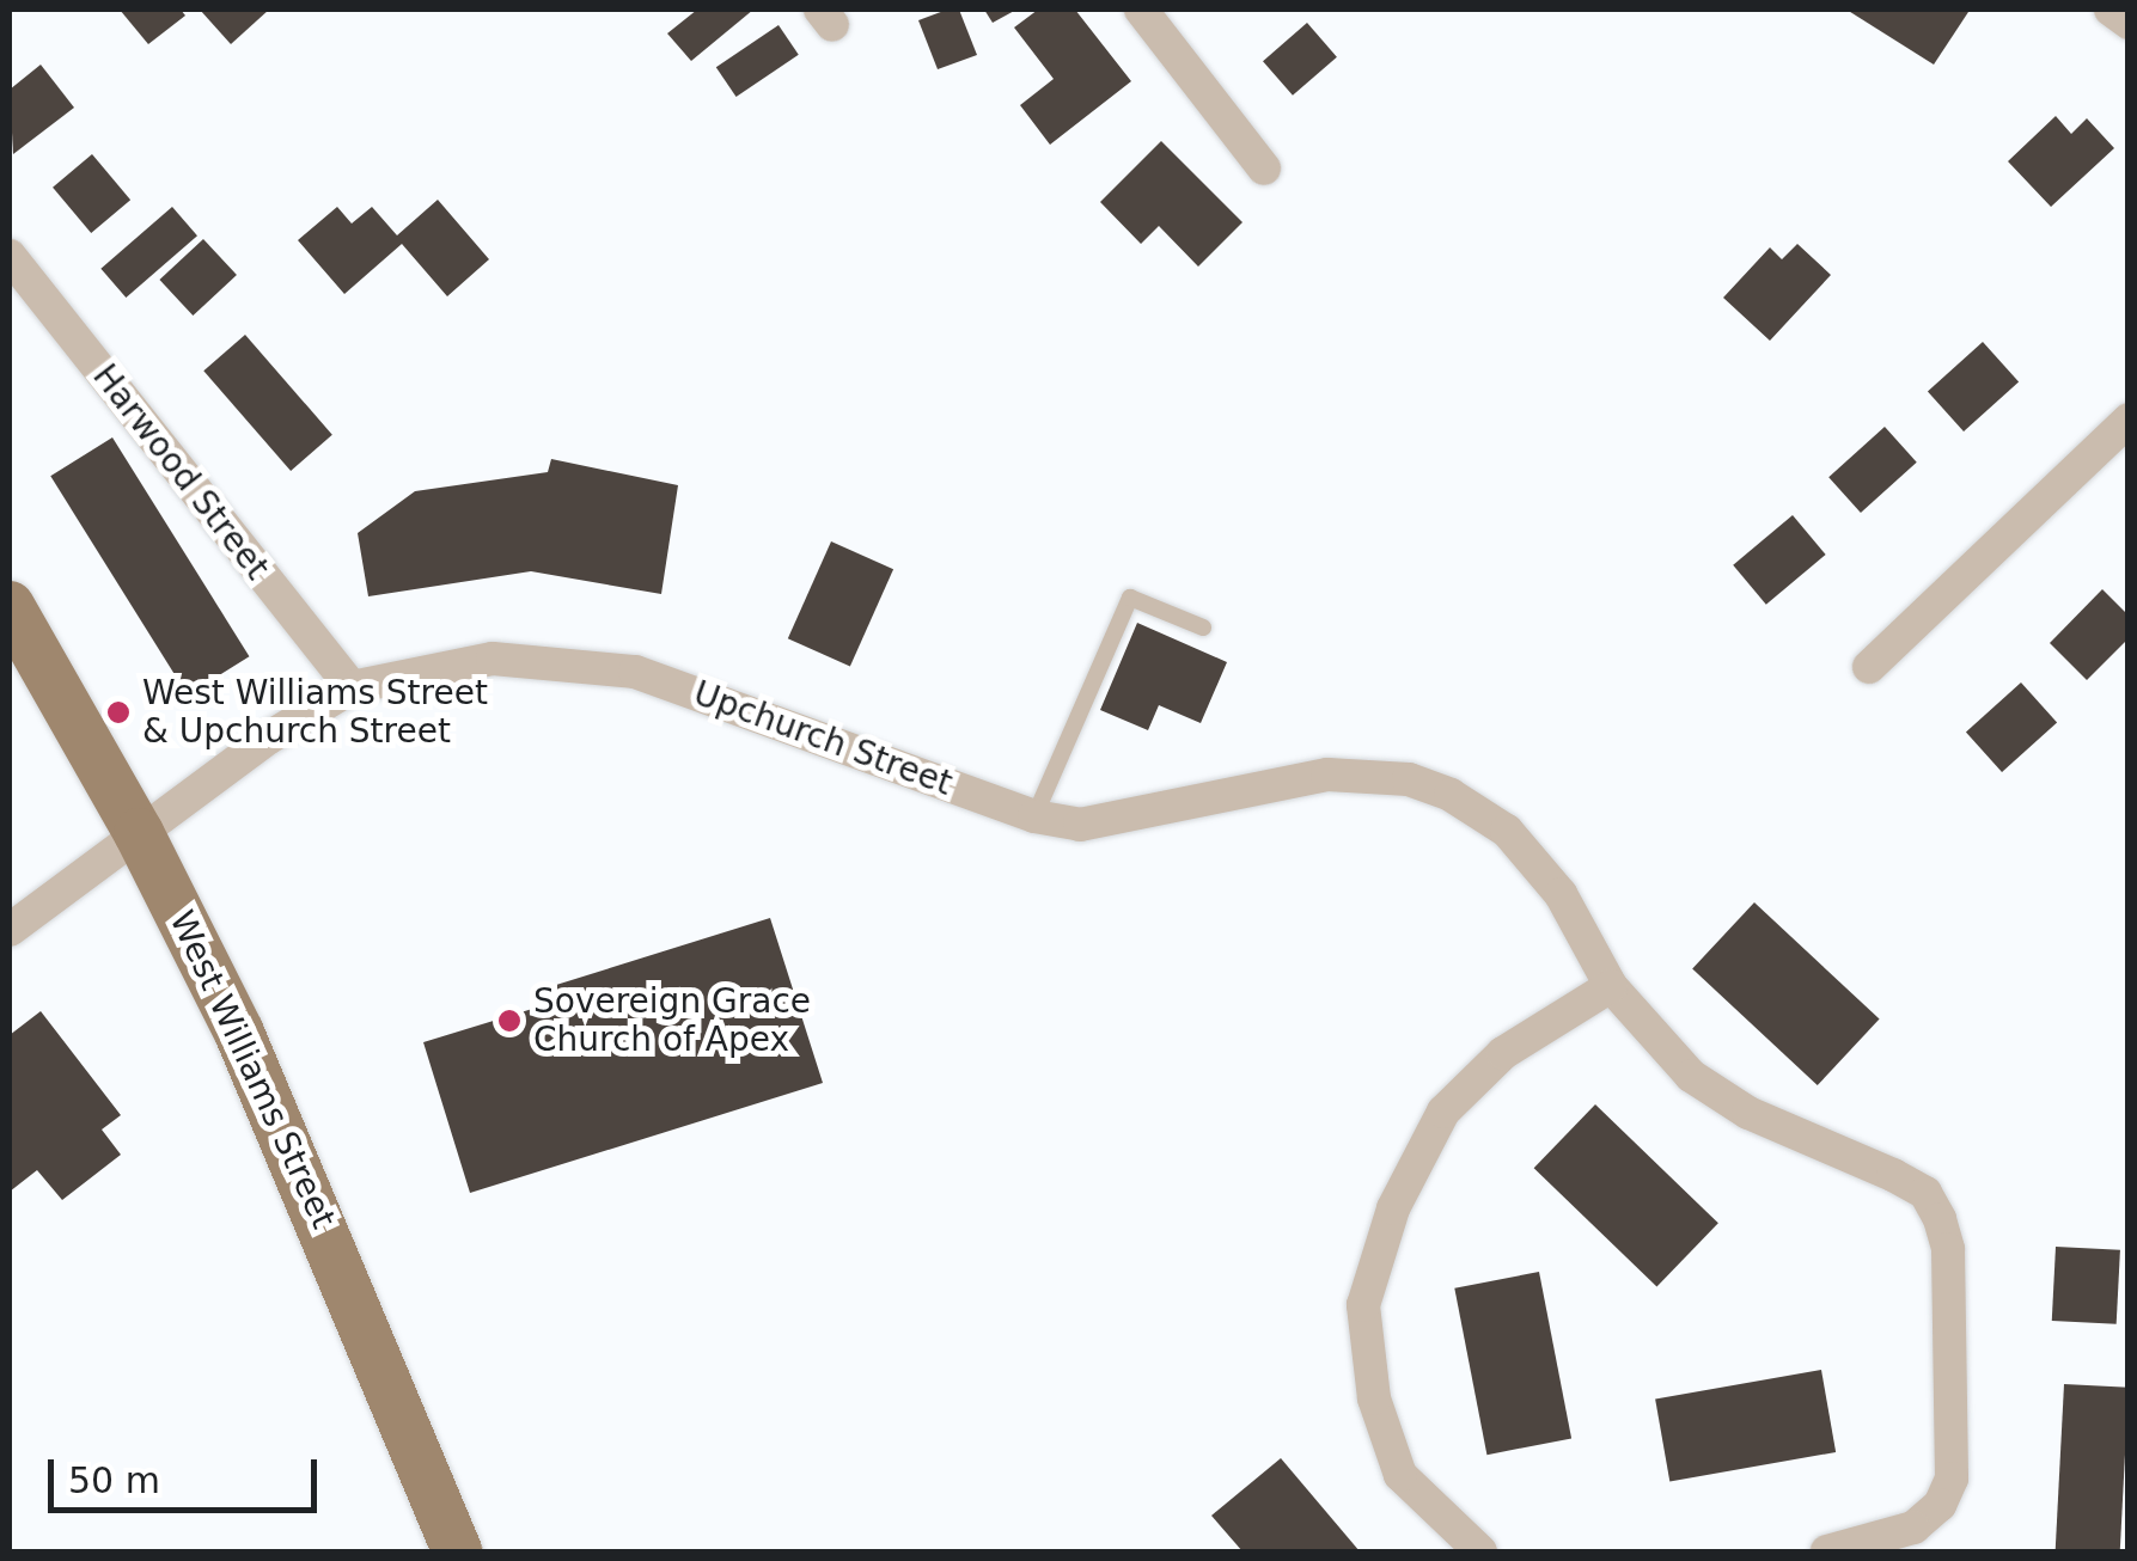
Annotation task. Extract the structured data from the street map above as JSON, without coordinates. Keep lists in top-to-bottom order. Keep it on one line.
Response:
{"streets":{"main road":["West Williams Street"],"street":["Harwood Street","Upchurch Street"]},"crossings":[["Harwood Street","Upchurch Street"],["Upchurch Street","West Williams Street"]],"places":["West Williams Street & Upchurch Street","Sovereign Grace Church of Apex"],"scale_bar":"50 m"}
